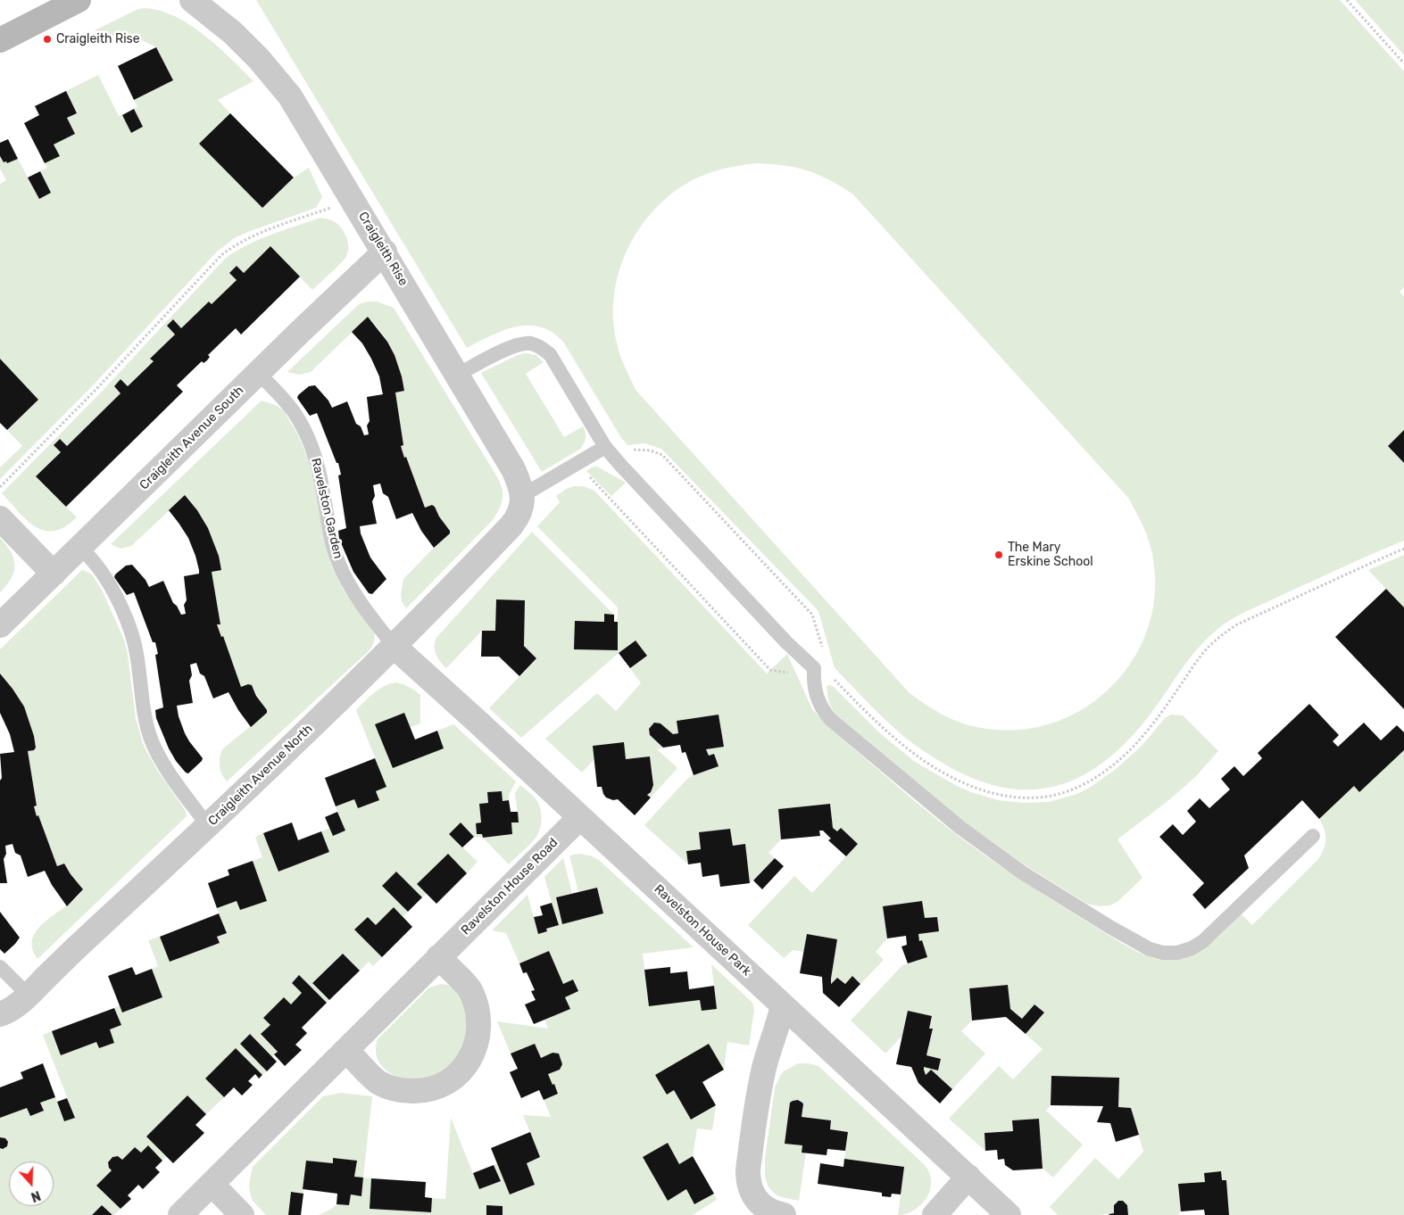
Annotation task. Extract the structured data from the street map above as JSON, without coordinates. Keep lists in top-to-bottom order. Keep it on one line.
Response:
{"streets":{"street":["Craigleith Rise","Craigleith Avenue South","Craigleith Avenue North","Ravelston House Road","Ravelston House Park"],"lane":["Ravelston Garden"]},"crossings":[["Craigleith Rise","Craigleith Avenue South"],["Craigleith Rise","Craigleith Avenue North"],["Craigleith Avenue South","Ravelston Garden"],["Ravelston Garden","Craigleith Avenue North"],["Ravelston Garden","Ravelston House Park"],["Craigleith Avenue North","Ravelston House Park"],["Ravelston House Road","Ravelston House Park"]],"places":["Craigleith Rise","The Mary Erskine School"],"north":"bottom"}
